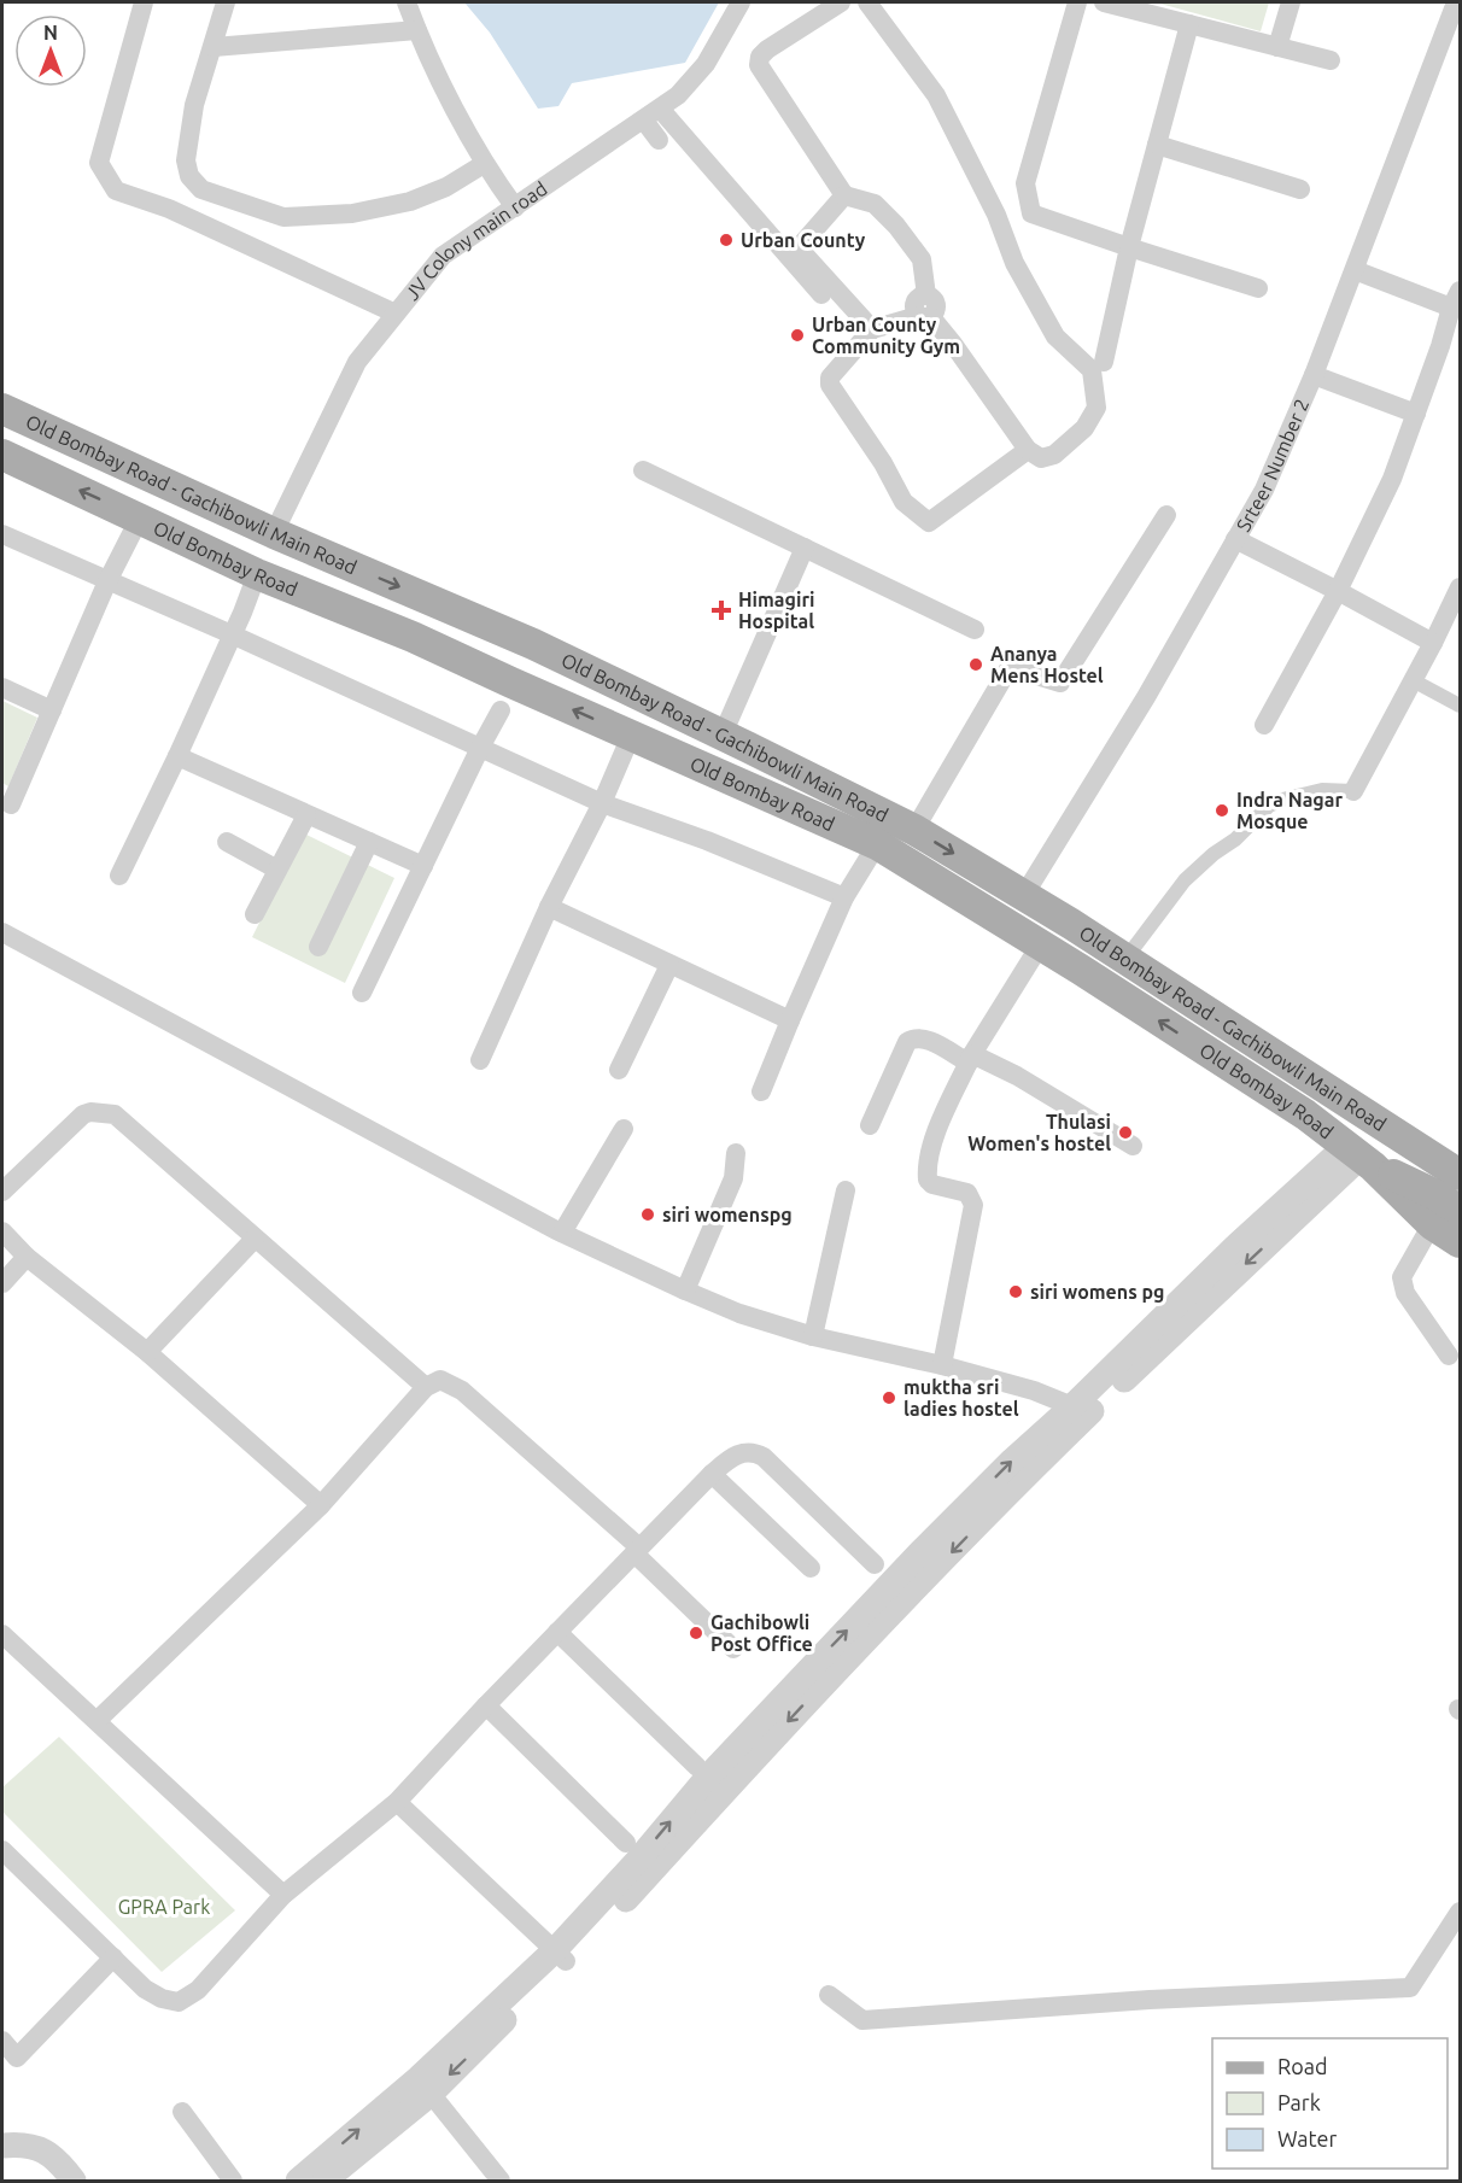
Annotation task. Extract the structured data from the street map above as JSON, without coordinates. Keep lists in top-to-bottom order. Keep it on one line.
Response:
{"streets":{"main road":["Old Bombay Road - Gachibowli Main Road","Old Bombay Road"],"street":["JV Colony main road","Srteer Number 2"]},"crossings":[["JV Colony main road","Old Bombay Road - Gachibowli Main Road"],["Srteer Number 2","Old Bombay Road - Gachibowli Main Road"],["Old Bombay Road - Gachibowli Main Road","Old Bombay Road"]],"one_way":["Old Bombay Road - Gachibowli Main Road","Old Bombay Road"],"parks":["GPRA Park"],"places":{"other":["Urban County","Urban County Community Gym","Ananya Mens Hostel","Indra Nagar Mosque","Thulasi Women's hostel","siri womenspg","siri womens pg","muktha sri ladies hostel","Gachibowli Post Office"],"health":["Himagiri Hospital"]},"legend":["Road","Park","Water"],"north":"top"}
